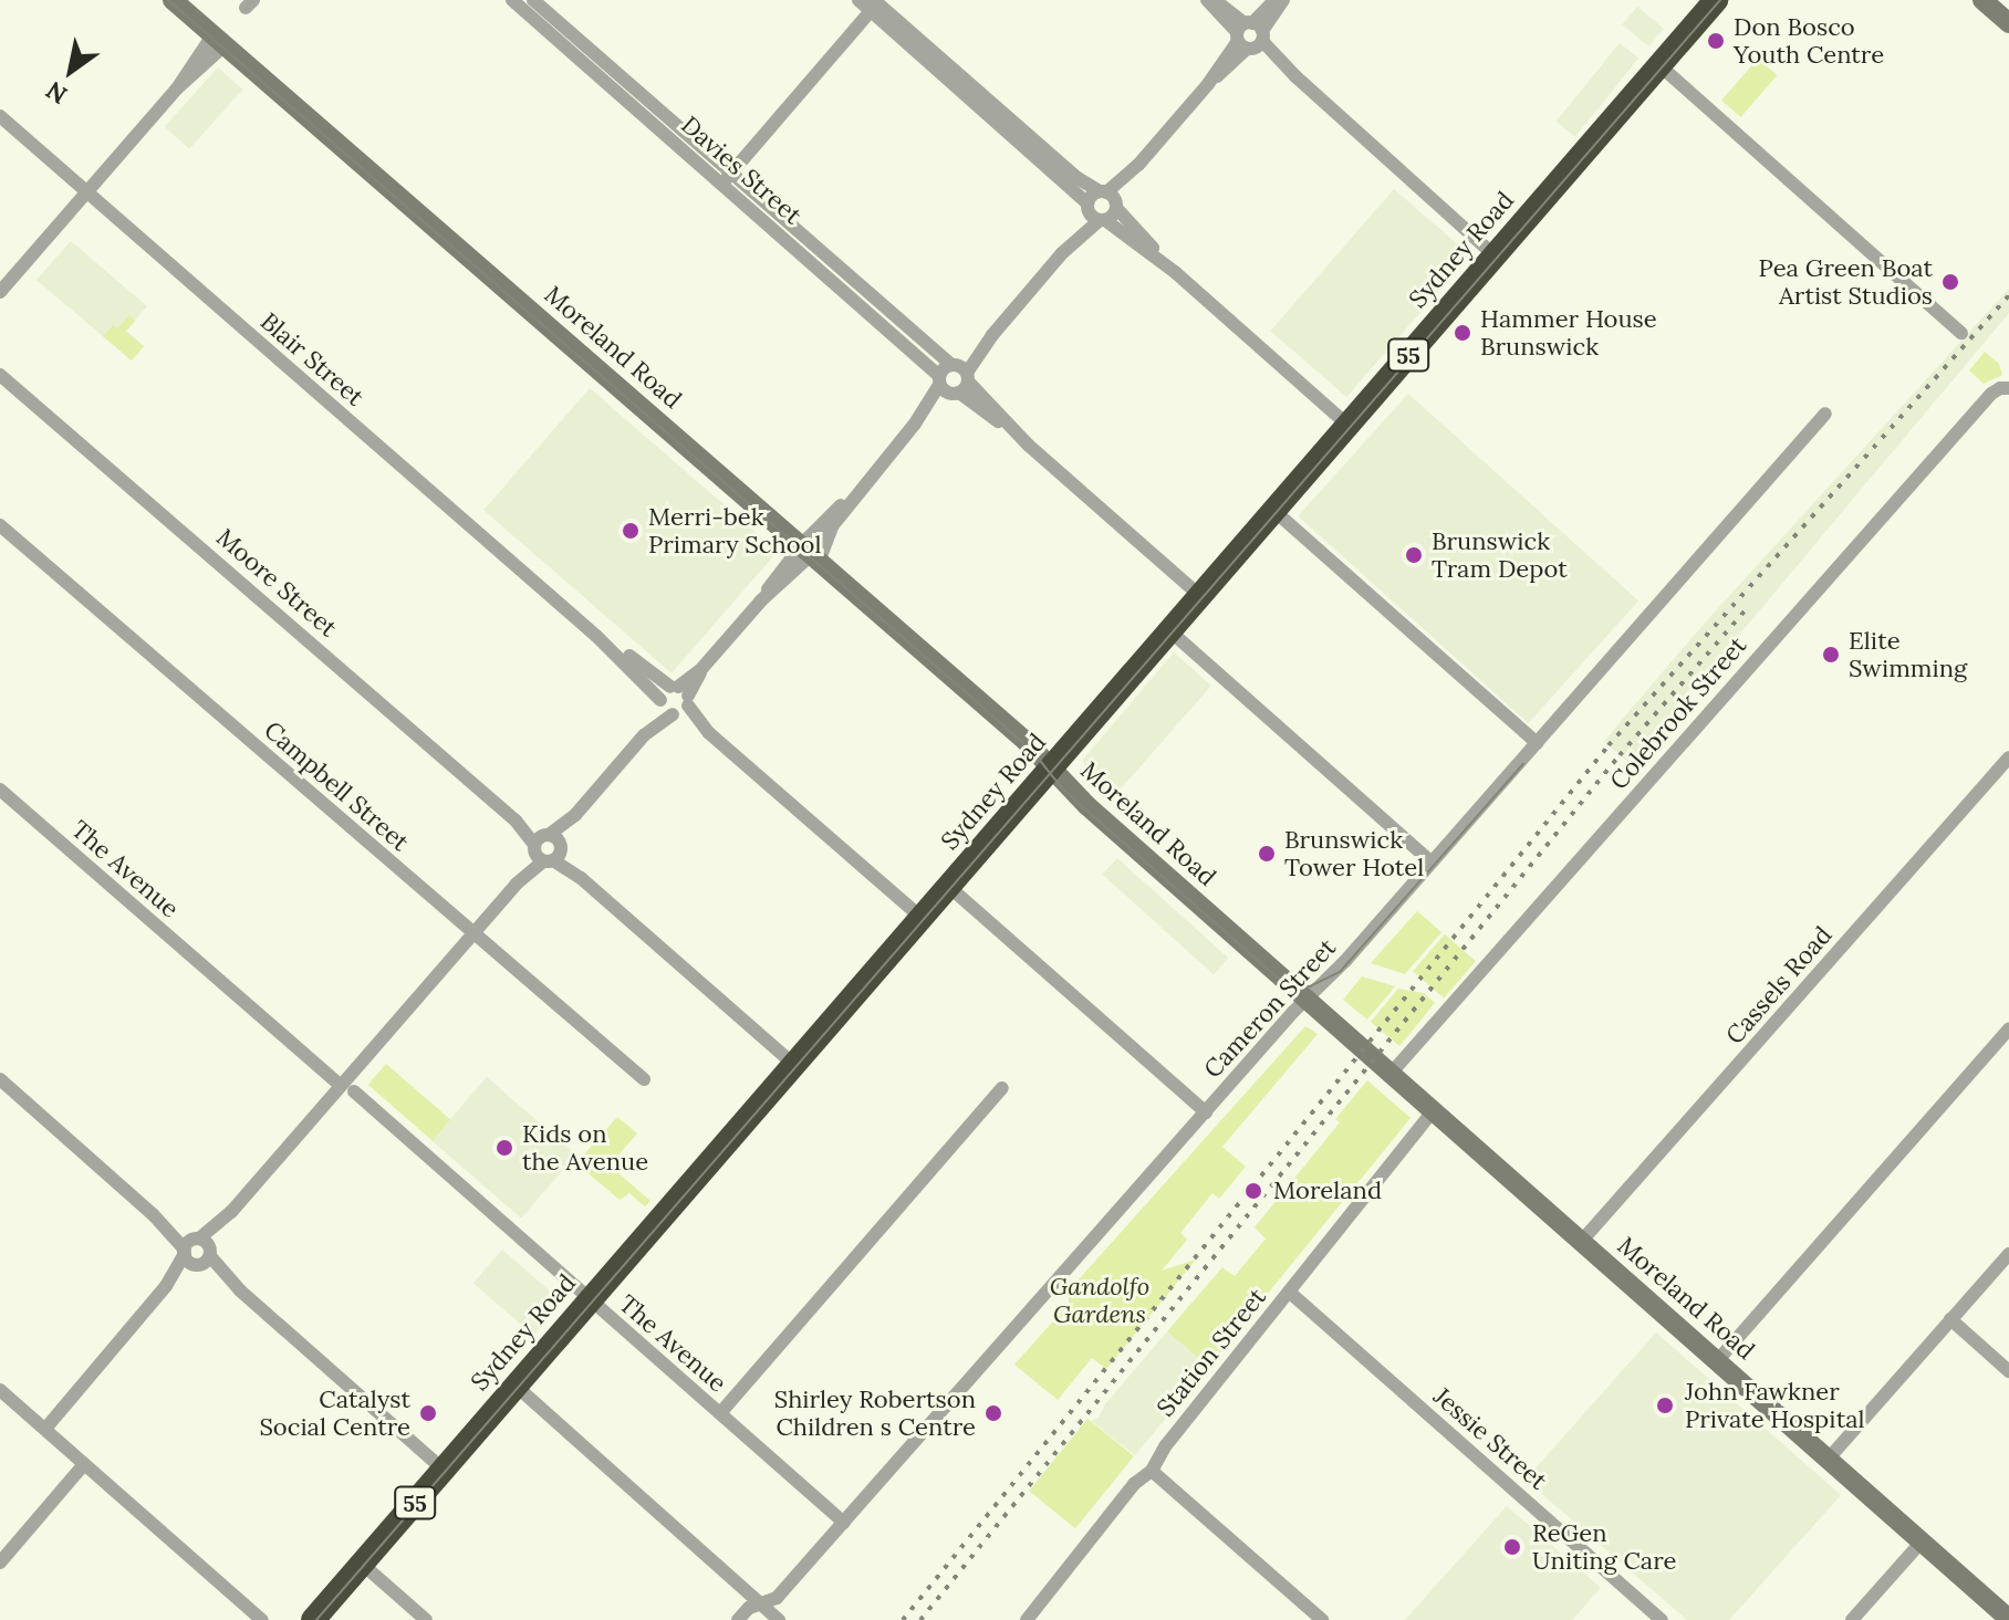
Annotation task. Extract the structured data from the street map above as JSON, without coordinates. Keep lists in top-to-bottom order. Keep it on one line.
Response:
{"streets":{"highway":["Sydney Road","55"],"main road":["Moreland Road"],"street":["Davies Street","Blair Street","Moore Street","Colebrook Street","Campbell Street","The Avenue","Cassels Road","Cameron Street","Station Street","Jessie Street"]},"crossings":[["Davies Street","Sydney Road"],["Sydney Road","Moreland Road"],["Sydney Road","Blair Street"],["Sydney Road","Moore Street"],["Sydney Road","The Avenue"],["Moreland Road","Colebrook Street"],["Moreland Road","Cassels Road"],["Moreland Road","Cameron Street"],["Moreland Road","Station Street"],["The Avenue","Cameron Street"],["Station Street","Jessie Street"]],"parks":["Gandolfo Gardens"],"places":["Don Bosco Youth Centre","Pea Green Boat Artist Studios","Hammer House Brunswick","Merri-bek Primary School","Brunswick Tram Depot","Elite Swimming","Brunswick Tower Hotel","Kids on the Avenue","Moreland","John Fawkner Private Hospital","Catalyst Social Centre","Shirley Robertson Children s Centre","ReGen Uniting Care"],"north":"bottom left"}
